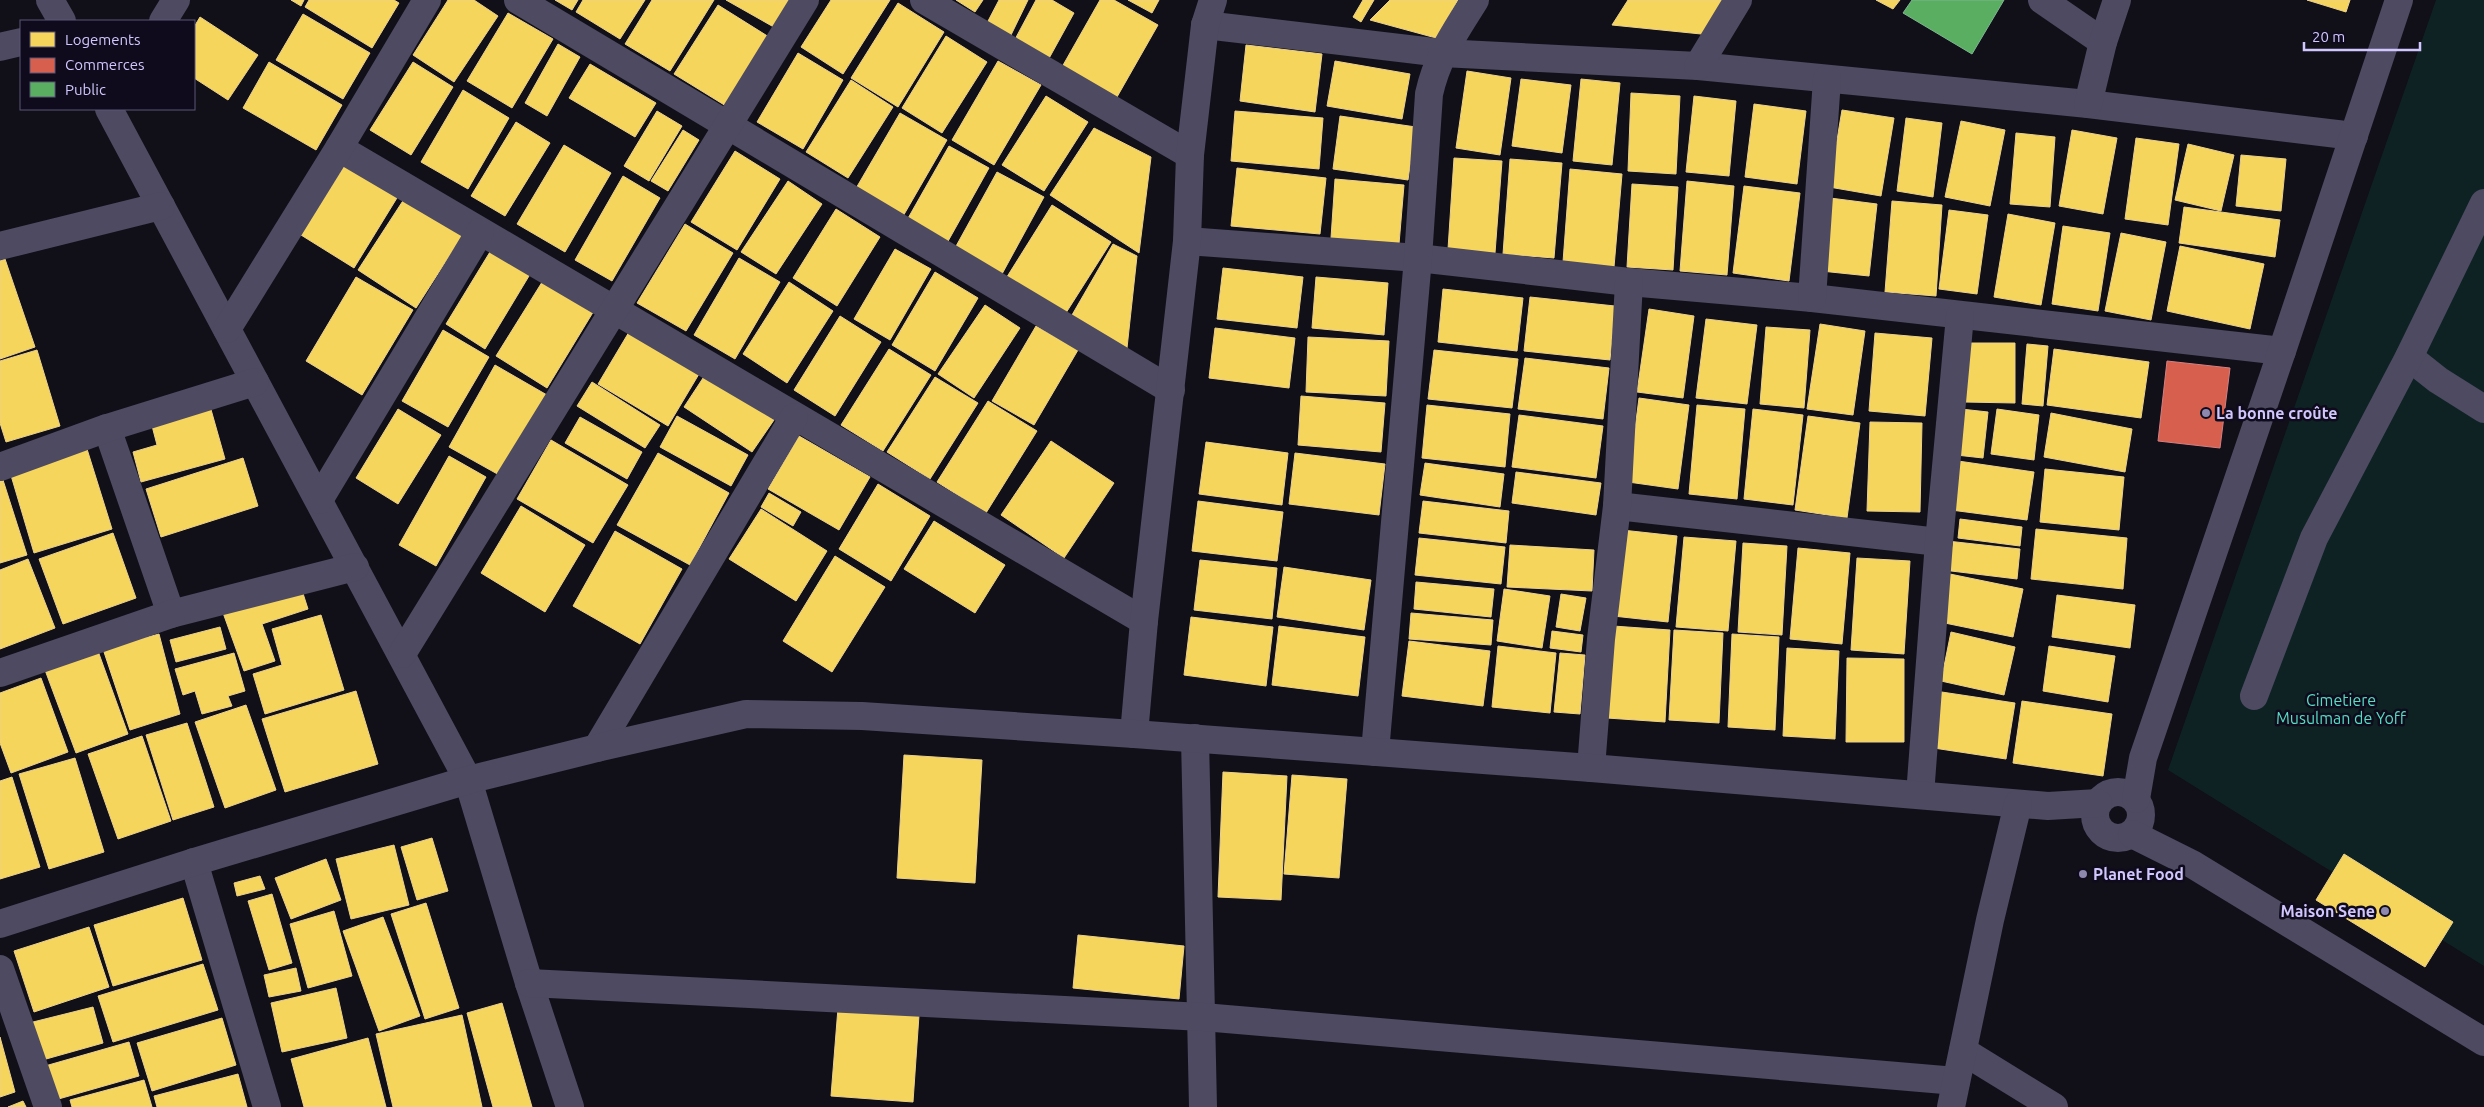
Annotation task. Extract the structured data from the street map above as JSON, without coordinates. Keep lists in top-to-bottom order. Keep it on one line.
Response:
{"parks":["Cimetiere Musulman de Yoff"],"places":["La bonne croûte","Planet Food","Maison Sene"],"legend":["Logements","Commerces","Public"],"scale_bar":"20 m"}
